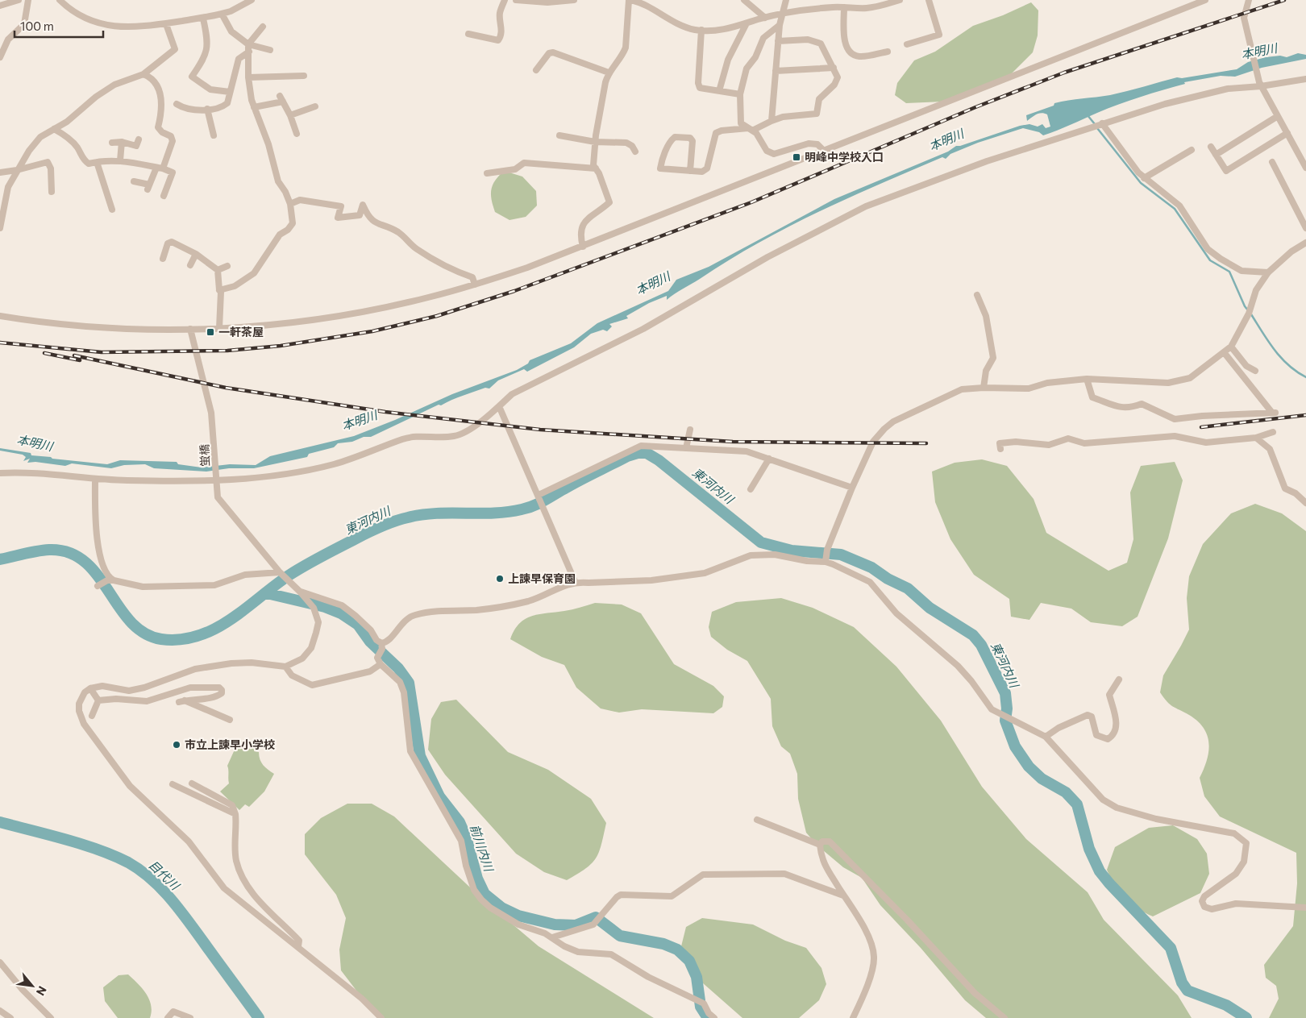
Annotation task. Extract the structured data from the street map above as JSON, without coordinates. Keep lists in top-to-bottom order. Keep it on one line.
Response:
{"streets":{"street":["蛍橋"]},"water":["本明川","東河内川","前川内川","目代川"],"places":{"transit":["明峰中学校入口","一軒茶屋"],"other":["上諫早保育園","市立上諫早小学校"]},"scale_bar":"100 m","north":"bottom right"}
